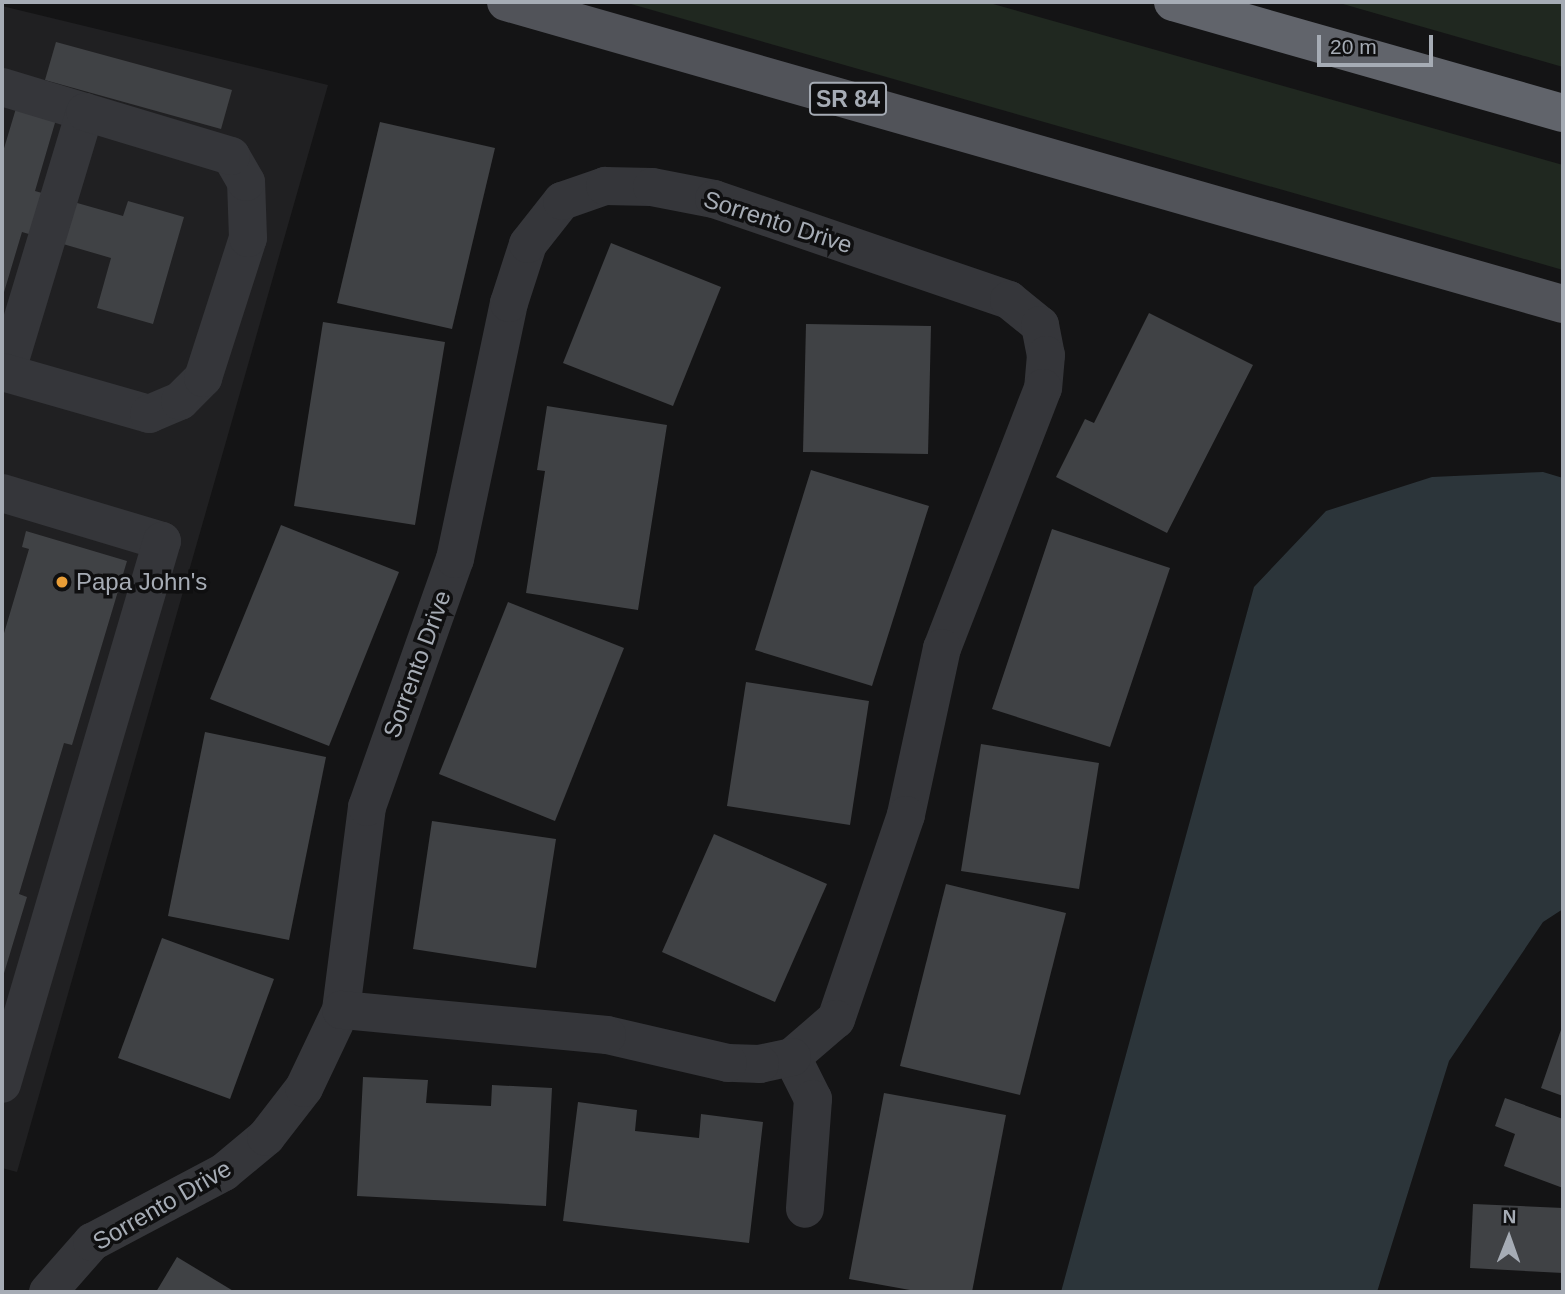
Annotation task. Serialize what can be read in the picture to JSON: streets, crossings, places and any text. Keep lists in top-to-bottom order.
{
  "streets": {
    "main road": ["SR 84"],
    "street": ["Sorrento Drive"]
  },
  "places": ["Papa John's"],
  "scale_bar": "20 m",
  "north": "top"
}
